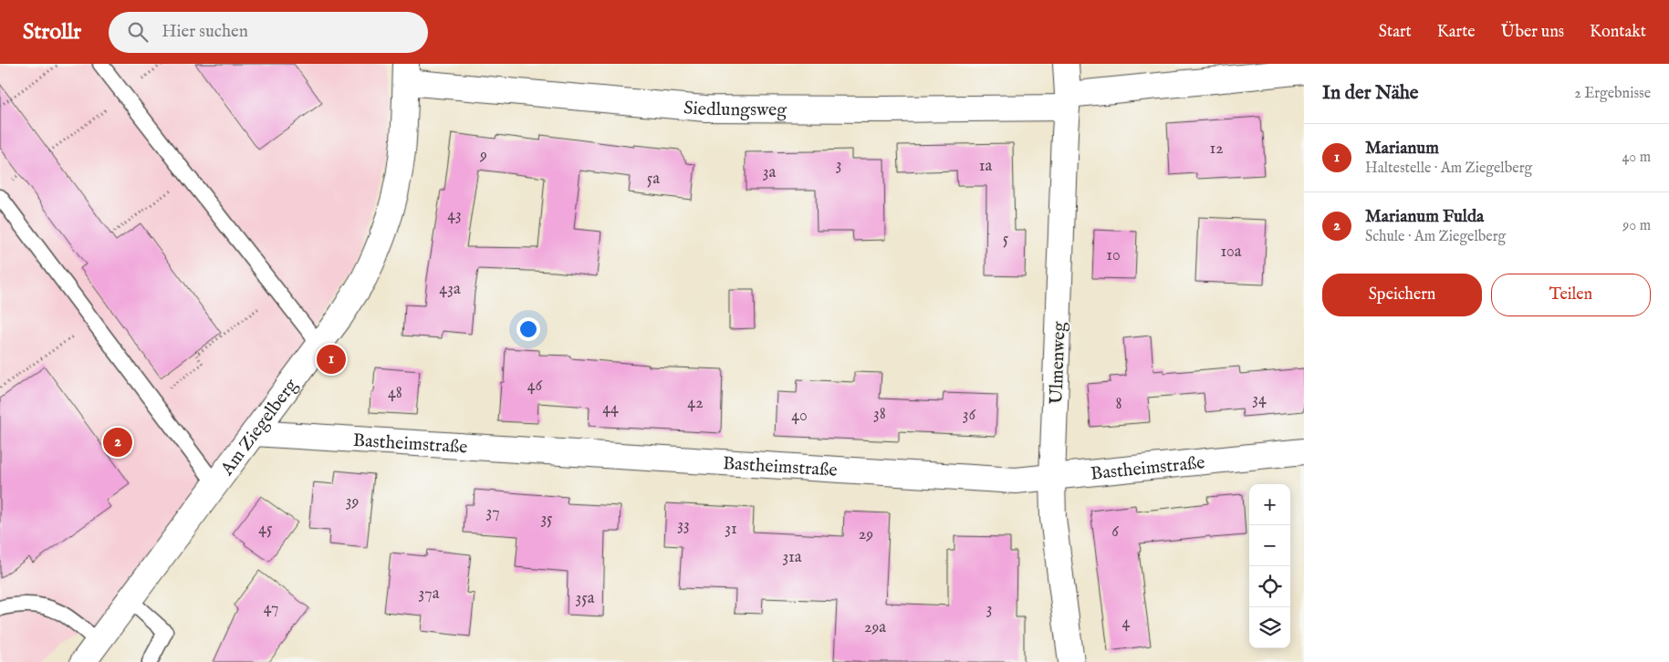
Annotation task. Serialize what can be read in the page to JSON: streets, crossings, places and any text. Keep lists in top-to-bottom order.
{
  "streets": {
    "street": [
      "Siedlungsweg",
      "Ulmenweg",
      "Am Ziegelberg",
      "Bastheimstraße"
    ]
  },
  "crossings": [
    ["Siedlungsweg", "Ulmenweg"],
    ["Siedlungsweg", "Am Ziegelberg"],
    ["Ulmenweg", "Bastheimstraße"],
    ["Am Ziegelberg", "Bastheimstraße"]
  ],
  "house_numbers": [
    "12",
    "9",
    "3",
    "1a",
    "3a",
    "5a",
    "43",
    "5",
    "10a",
    "10",
    "43a",
    "46",
    "48",
    "34",
    "42",
    "8",
    "44",
    "38",
    "36",
    "40",
    "39",
    "37",
    "35",
    "33",
    "45",
    "31",
    "6",
    "29",
    "31a",
    "37a",
    "35a",
    "47",
    "3",
    "4",
    "29a"
  ],
  "page": {
    "header": "Strollr",
    "search": "Hier suchen",
    "nav": [
      "Start",
      "Karte",
      "Über uns",
      "Kontakt"
    ],
    "heading": ["In der Nähe", "2 Ergebnisse"],
    "list": [
      {
        "mark": "1",
        "name": "Marianum",
        "note": "Haltestelle · Am Ziegelberg",
        "value": "40 m"
      },
      {
        "mark": "2",
        "name": "Marianum Fulda",
        "note": "Schule · Am Ziegelberg",
        "value": "90 m"
      }
    ],
    "buttons": ["Speichern", "Teilen"],
    "pins": ["1", "2"],
    "map_buttons": ["+", "−"]
  }
}
